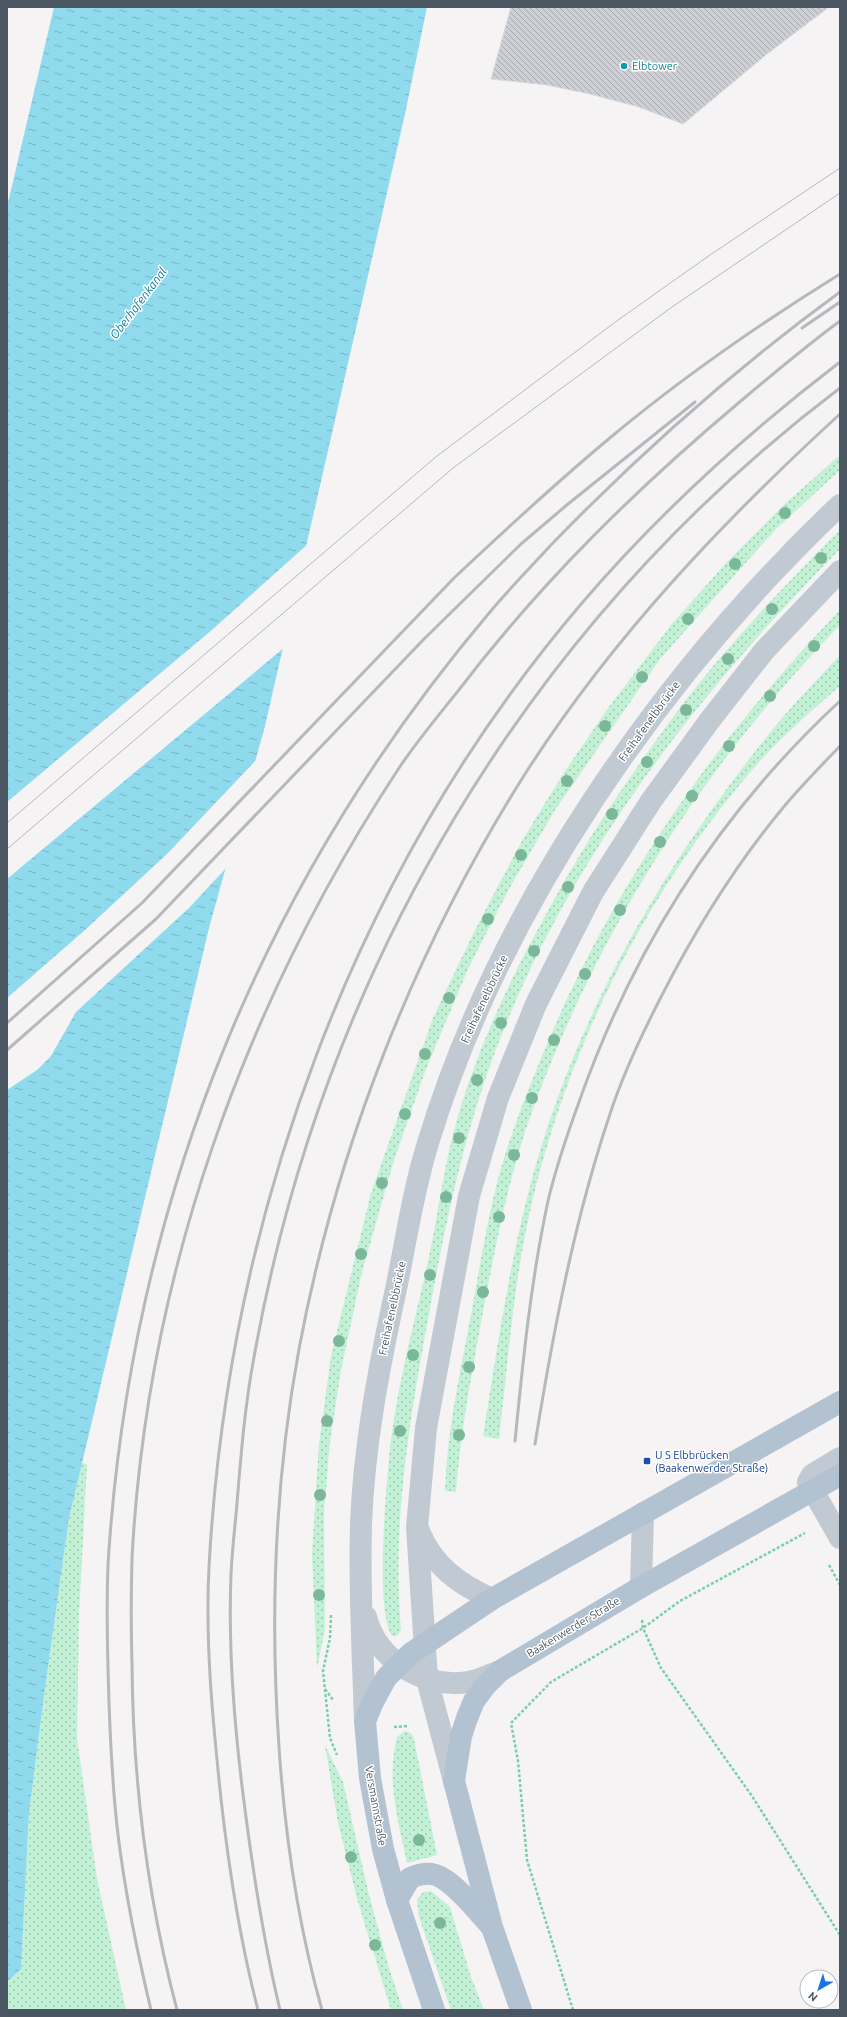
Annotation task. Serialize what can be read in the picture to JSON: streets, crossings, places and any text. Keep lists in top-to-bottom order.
{
  "streets": {
    "main road": ["Baakenwerder Straße", "Versmannstraße"],
    "street": ["Freihafenelbbrücke"]
  },
  "crossings": [
    ["Freihafenelbbrücke", "Baakenwerder Straße"],
    ["Freihafenelbbrücke", "Versmannstraße"],
    ["Baakenwerder Straße", "Versmannstraße"]
  ],
  "water": ["Oberhafenkanal"],
  "places": {
    "other": ["Elbtower"],
    "transit": ["U S Elbbrücken (Baakenwerder Straße)"]
  },
  "north": "bottom left"
}
